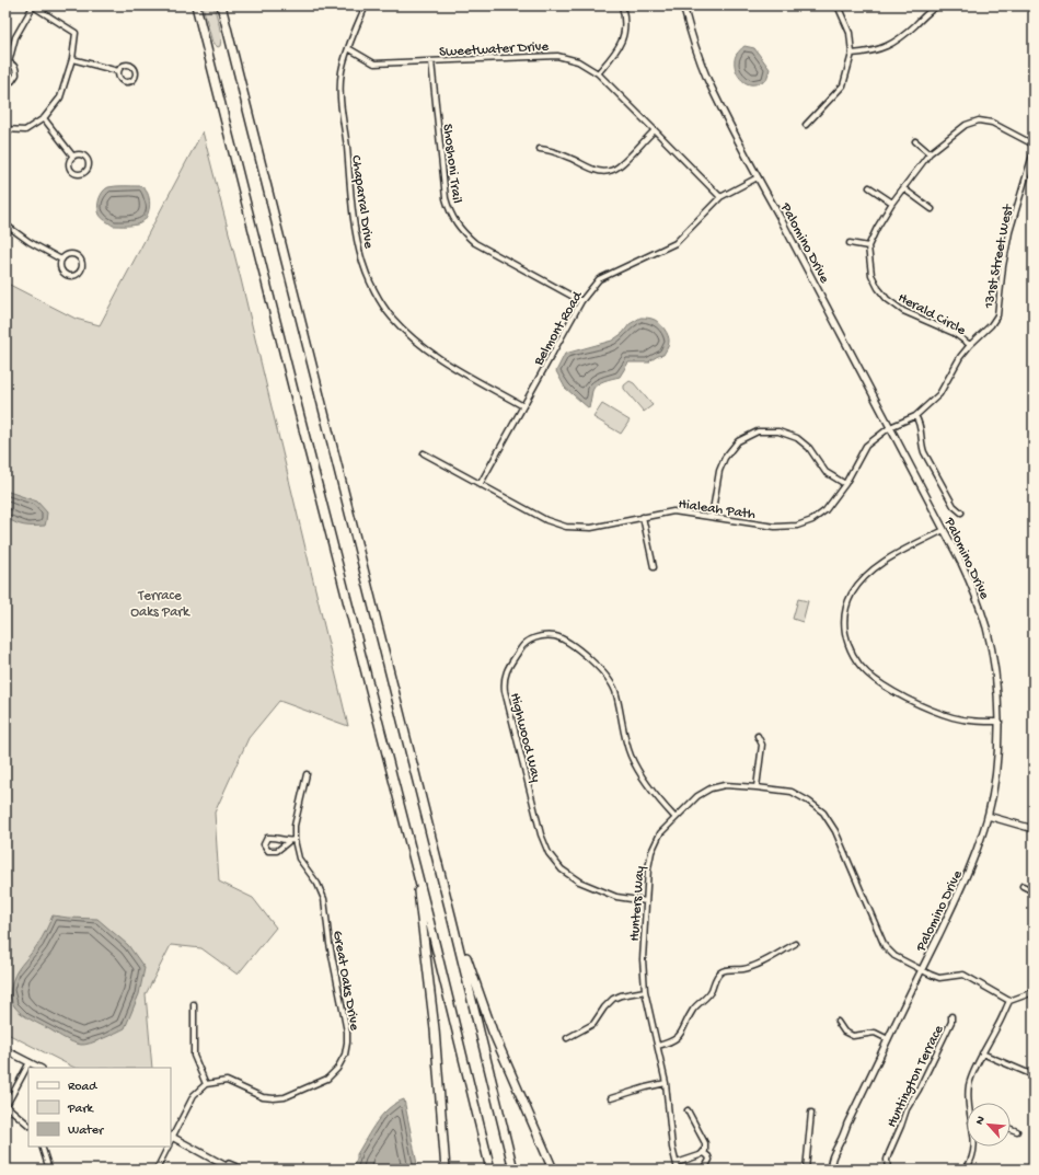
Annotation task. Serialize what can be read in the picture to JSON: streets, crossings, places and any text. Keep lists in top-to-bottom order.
{
  "streets": {
    "street": [
      "Sweetwater Drive",
      "Shoshoni Trail",
      "Chaparral Drive",
      "Palomino Drive",
      "131st Street West",
      "Herald Circle",
      "Belmont Road",
      "Hialeah Path",
      "Highwood Way",
      "Hunters Way",
      "Great Oaks Drive",
      "Huntington Terrace"
    ]
  },
  "crossings": [
    ["Sweetwater Drive", "Shoshoni Trail"],
    ["Sweetwater Drive", "Chaparral Drive"],
    ["Sweetwater Drive", "Belmont Road"],
    ["Shoshoni Trail", "Belmont Road"],
    ["Chaparral Drive", "Belmont Road"],
    ["Palomino Drive", "131st Street West"],
    ["Palomino Drive", "Belmont Road"],
    ["Palomino Drive", "Hialeah Path"],
    ["Palomino Drive", "Hunters Way"],
    ["131st Street West", "Herald Circle"],
    ["131st Street West", "Hialeah Path"],
    ["Belmont Road", "Hialeah Path"],
    ["Highwood Way", "Hunters Way"]
  ],
  "parks": ["Terrace Oaks Park"],
  "legend": ["Road", "Park", "Water"],
  "north": "top left"
}
